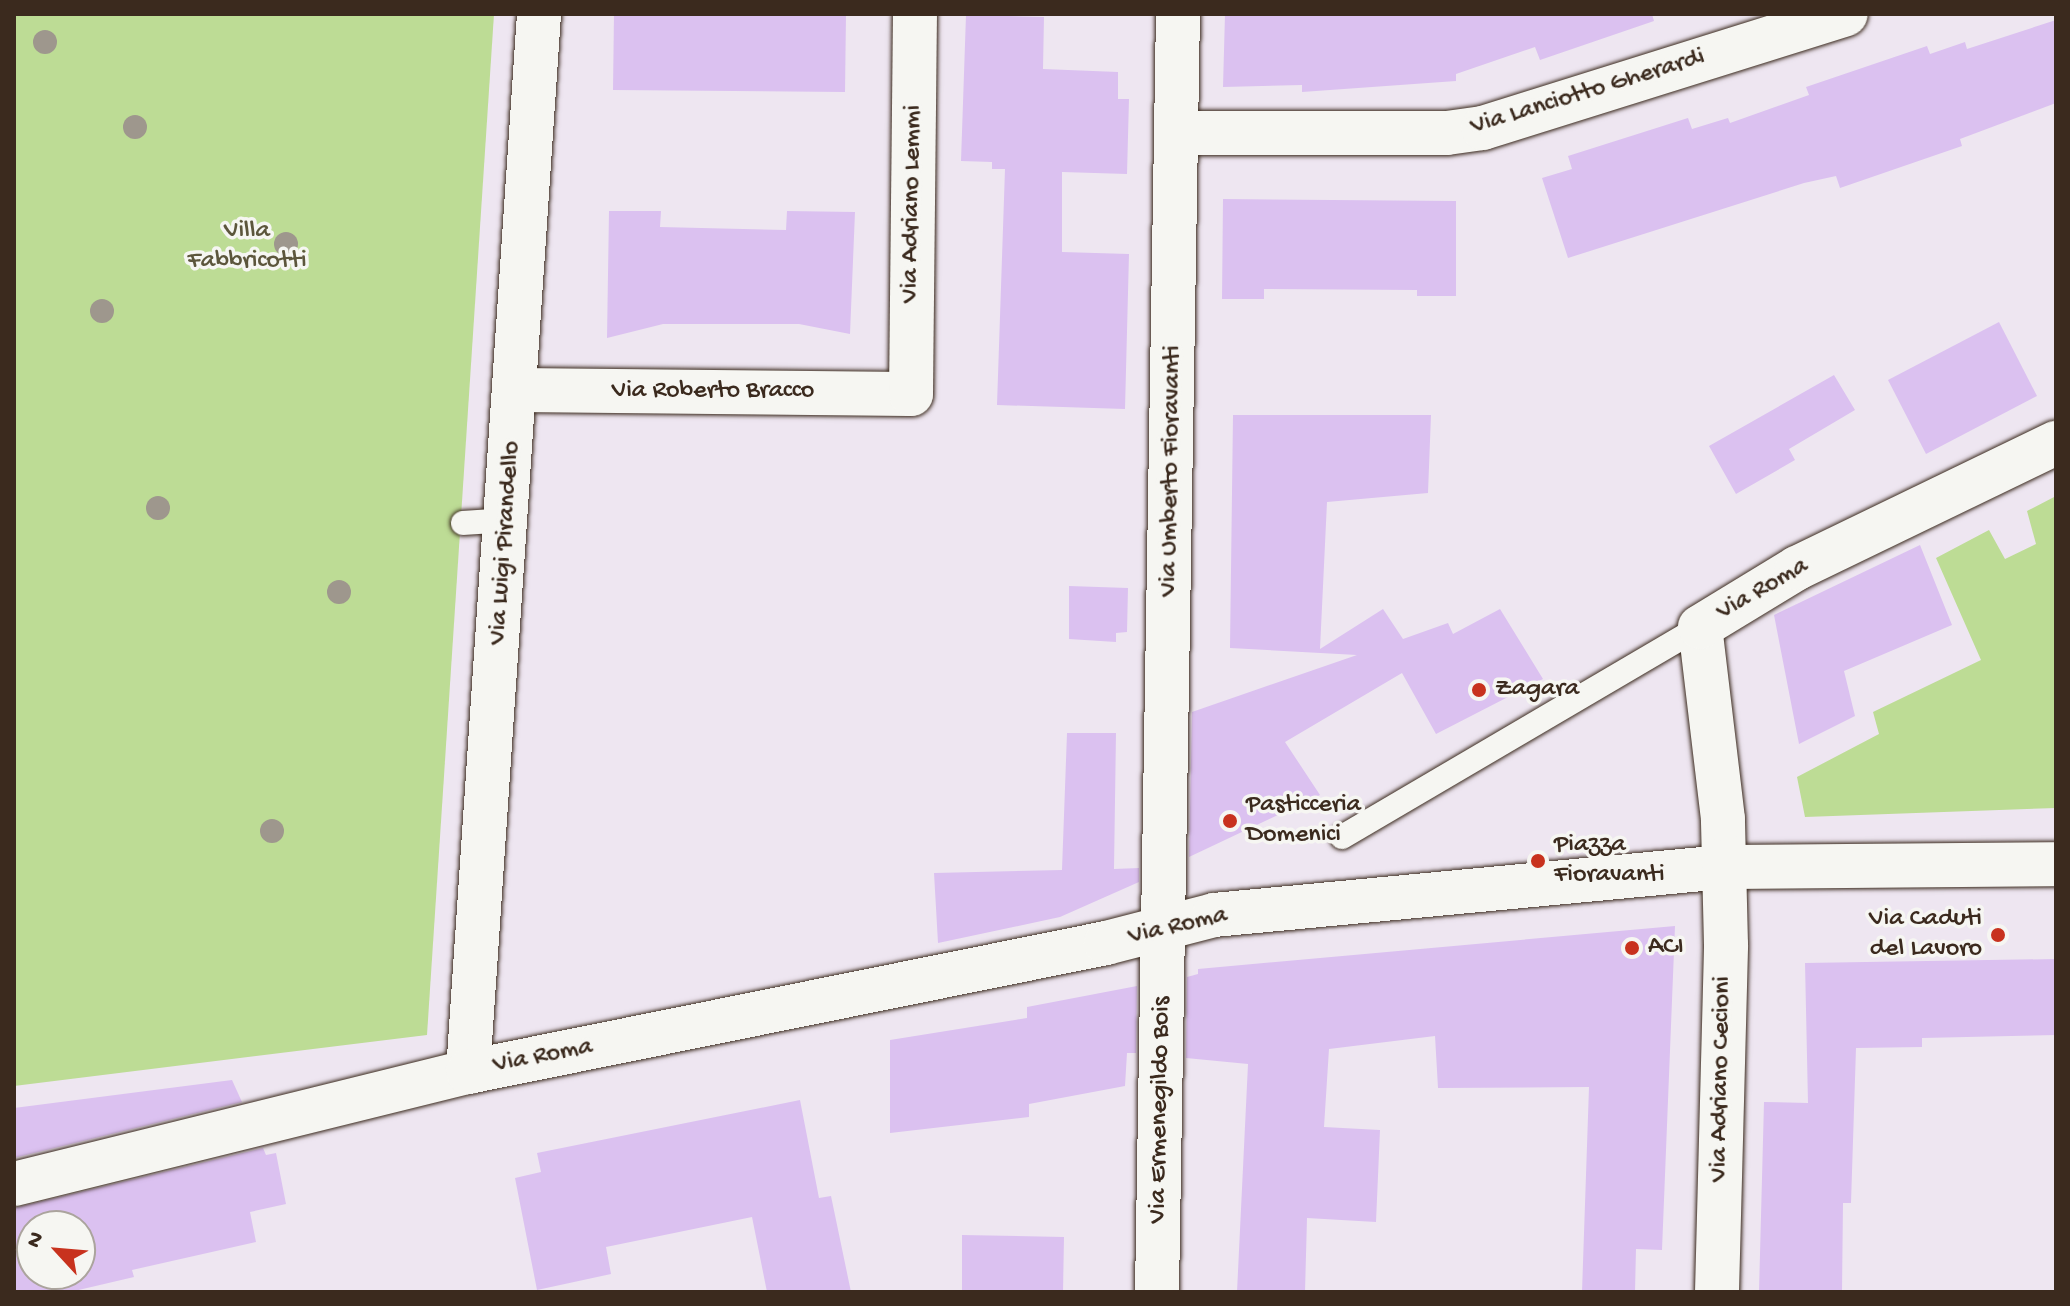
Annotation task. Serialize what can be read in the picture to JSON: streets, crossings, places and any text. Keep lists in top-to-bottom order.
{
  "streets": {
    "street": [
      "Via Lanciotto Gherardi",
      "Via Adriano Lemmi",
      "Via Roberto Bracco",
      "Via Umberto Fioravanti",
      "Via Luigi Pirandello",
      "Via Roma",
      "Via Adriano Cecioni",
      "Via Ermenegildo Bois"
    ]
  },
  "crossings": [
    ["Via Lanciotto Gherardi", "Via Umberto Fioravanti"],
    ["Via Adriano Lemmi", "Via Roberto Bracco"],
    ["Via Roberto Bracco", "Via Luigi Pirandello"],
    ["Via Umberto Fioravanti", "Via Roma"],
    ["Via Umberto Fioravanti", "Via Ermenegildo Bois"],
    ["Via Luigi Pirandello", "Via Roma"],
    ["Via Roma", "Via Adriano Cecioni"],
    ["Via Roma", "Via Ermenegildo Bois"]
  ],
  "parks": ["Villa Fabbricotti"],
  "places": [
    "Zagara",
    "Pasticceria Domenici",
    "Piazza Fioravanti",
    "Via Caduti del Lavoro",
    "ACI"
  ],
  "north": "top left"
}
